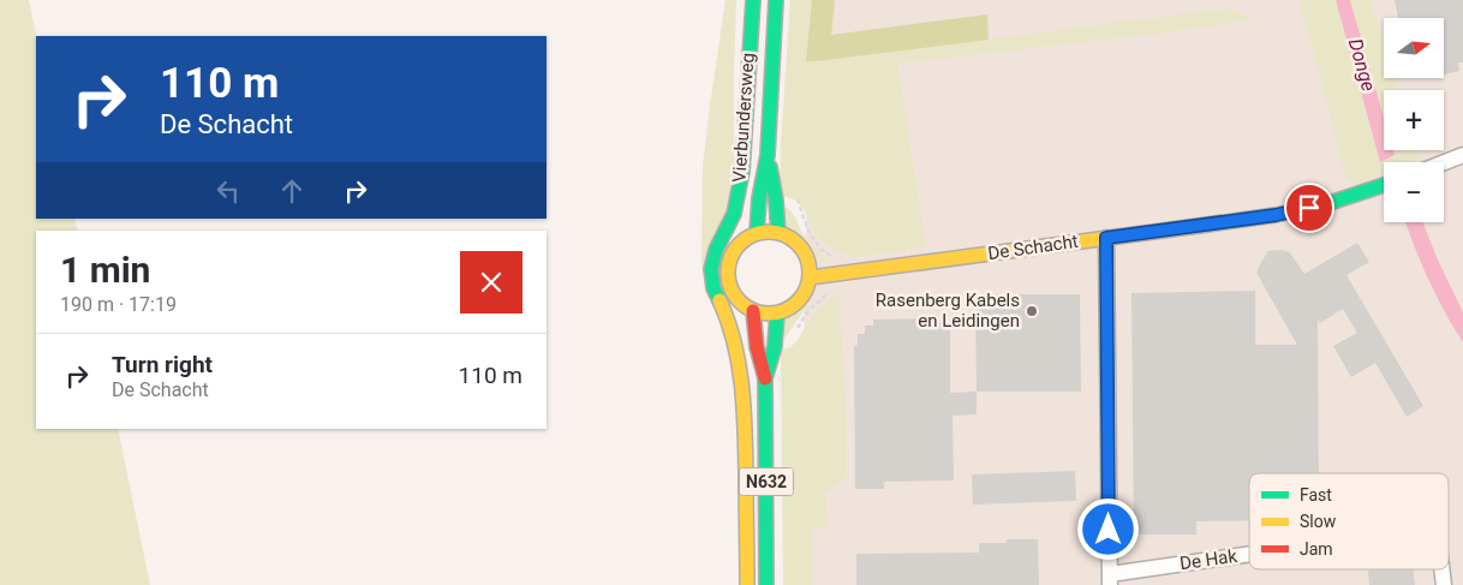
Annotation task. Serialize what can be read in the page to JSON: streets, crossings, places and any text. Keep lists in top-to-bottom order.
{
  "streets": {
    "street": [
      "Vierbundersweg",
      "De Schacht",
      "N632",
      "De Hak"
    ]
  },
  "crossings": [
    ["Vierbundersweg", "De Schacht"],
    ["Vierbundersweg", "N632"],
    ["De Schacht", "N632"],
    ["De Schacht", "De Hak"]
  ],
  "water": ["Donge"],
  "places": ["Rasenberg Kabels en Leidingen"],
  "legend": ["Fast", "Slow", "Jam"],
  "north": "right",
  "page": {
    "map_buttons": ["+", "−"],
    "turn": ["110 m", "De Schacht"],
    "heading": ["1 min", "190 m · 17:19"],
    "list": [
      {
        "name": "Turn right",
        "note": "De Schacht",
        "value": "110 m"
      }
    ]
  }
}
